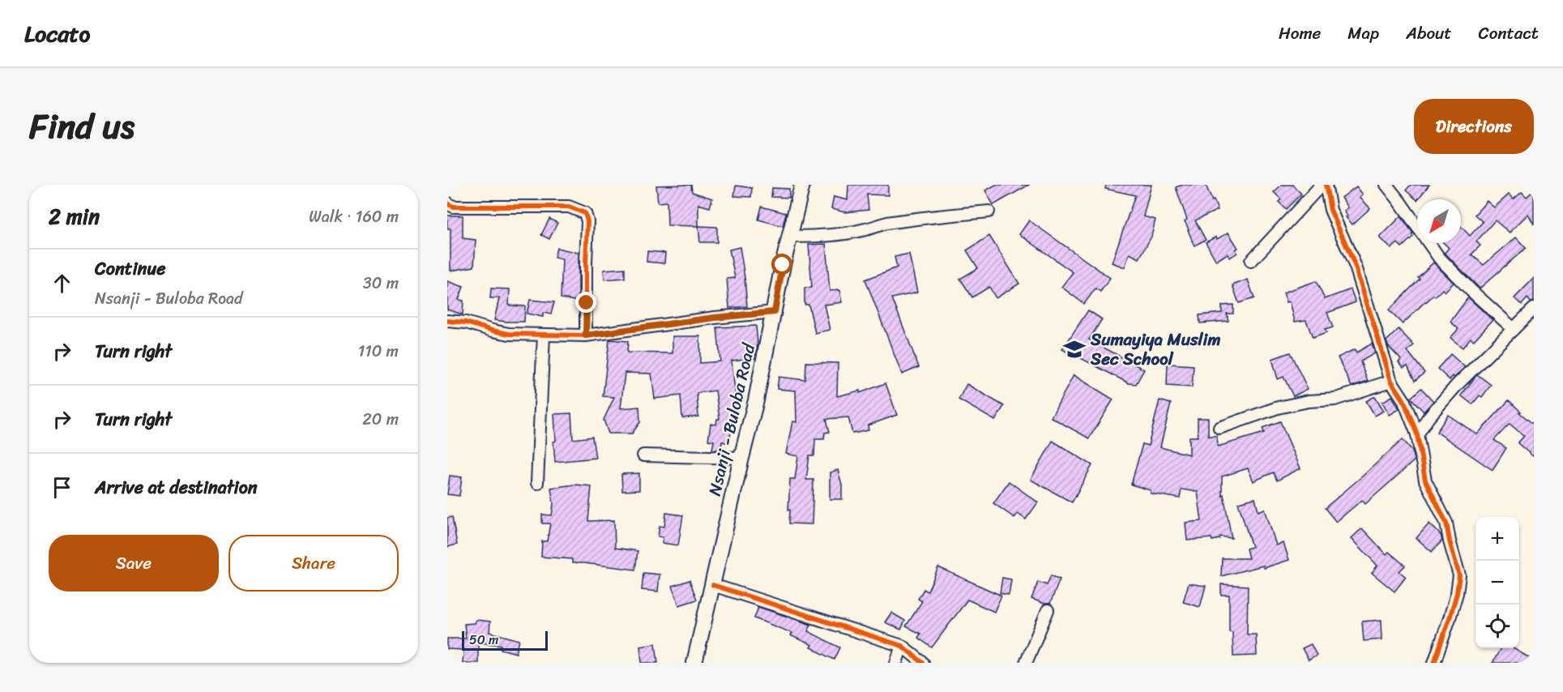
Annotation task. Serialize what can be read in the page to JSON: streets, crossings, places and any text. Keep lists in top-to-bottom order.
{
  "streets": {
    "main road": ["Nsanji - Buloba Road"]
  },
  "places": {
    "school or university": ["Sumayiya Muslim Sec School"]
  },
  "scale_bar": "50 m",
  "north": "bottom left",
  "page": {
    "header": "Locato",
    "nav": [
      "Home",
      "Map",
      "About",
      "Contact"
    ],
    "title": "Find us",
    "buttons": [
      "Directions",
      ["Save", "Share"]
    ],
    "heading": ["2 min", "Walk · 160 m"],
    "list": [
      ["Continue", "Nsanji - Buloba Road", "30 m"],
      ["Turn right", "110 m"],
      ["Turn right", "20 m"],
      "Arrive at destination"
    ],
    "map_buttons": ["+", "−"],
    "scale": "50 m"
  }
}
